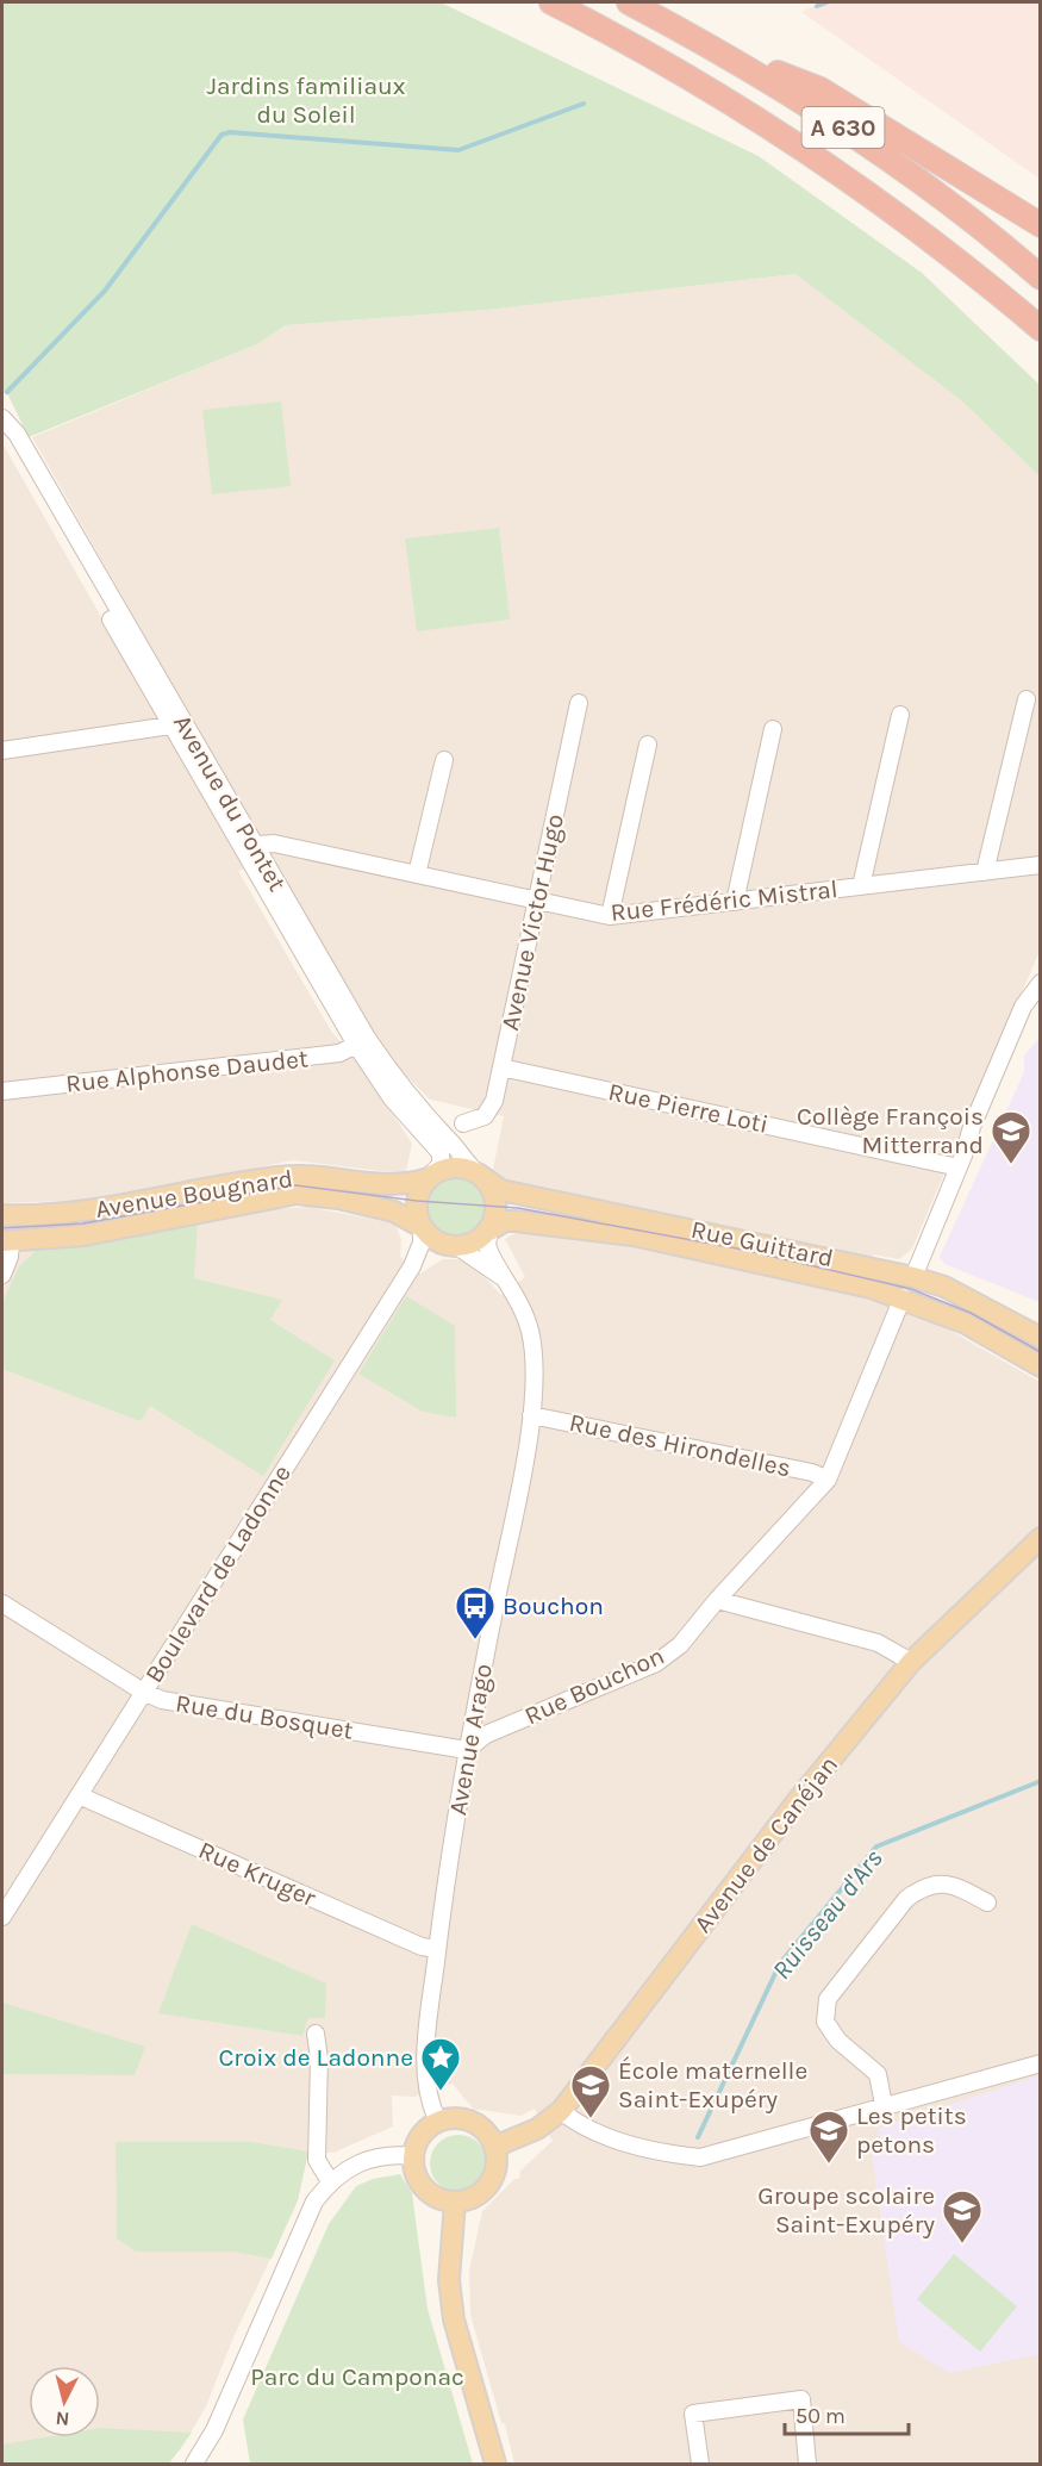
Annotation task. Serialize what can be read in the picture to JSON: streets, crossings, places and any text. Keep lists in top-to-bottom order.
{
  "streets": {
    "highway": ["A 630"],
    "main road": ["Avenue Bougnard", "Rue Guittard", "Avenue de Canéjan"],
    "street": [
      "Avenue du Pontet",
      "Rue Frédéric Mistral",
      "Avenue Victor Hugo",
      "Rue Alphonse Daudet",
      "Rue Pierre Loti",
      "Rue des Hirondelles",
      "Boulevard de Ladonne",
      "Rue Bouchon",
      "Rue du Bosquet",
      "Avenue Arago",
      "Rue Kruger"
    ]
  },
  "crossings": [
    ["Avenue du Pontet", "Rue Frédéric Mistral"],
    ["Avenue du Pontet", "Rue Alphonse Daudet"],
    ["Avenue du Pontet", "Avenue Bougnard"],
    ["Avenue du Pontet", "Rue Guittard"],
    ["Avenue du Pontet", "Boulevard de Ladonne"],
    ["Avenue du Pontet", "Avenue Arago"],
    ["Rue Frédéric Mistral", "Avenue Victor Hugo"],
    ["Avenue Victor Hugo", "Rue Pierre Loti"],
    ["Avenue Bougnard", "Rue Guittard"],
    ["Avenue Bougnard", "Boulevard de Ladonne"],
    ["Avenue Bougnard", "Avenue Arago"],
    ["Rue Guittard", "Boulevard de Ladonne"],
    ["Rue Guittard", "Avenue Arago"],
    ["Rue des Hirondelles", "Rue Bouchon"],
    ["Rue des Hirondelles", "Avenue Arago"],
    ["Boulevard de Ladonne", "Rue du Bosquet"],
    ["Boulevard de Ladonne", "Avenue Arago"],
    ["Boulevard de Ladonne", "Rue Kruger"],
    ["Rue Bouchon", "Rue du Bosquet"],
    ["Rue Bouchon", "Avenue Arago"],
    ["Rue du Bosquet", "Avenue Arago"],
    ["Avenue Arago", "Avenue de Canéjan"],
    ["Avenue Arago", "Rue Kruger"]
  ],
  "water": ["Ruisseau d'Ars"],
  "parks": ["Jardins familiaux du Soleil", "Parc du Camponac"],
  "places": {
    "school or university": [
      "Collège François Mitterrand",
      "École maternelle Saint-Exupéry",
      "Les petits petons",
      "Groupe scolaire Saint-Exupéry"
    ],
    "bus stop": ["Bouchon"],
    "place": ["Croix de Ladonne"]
  },
  "scale_bar": "50 m",
  "north": "bottom"
}
